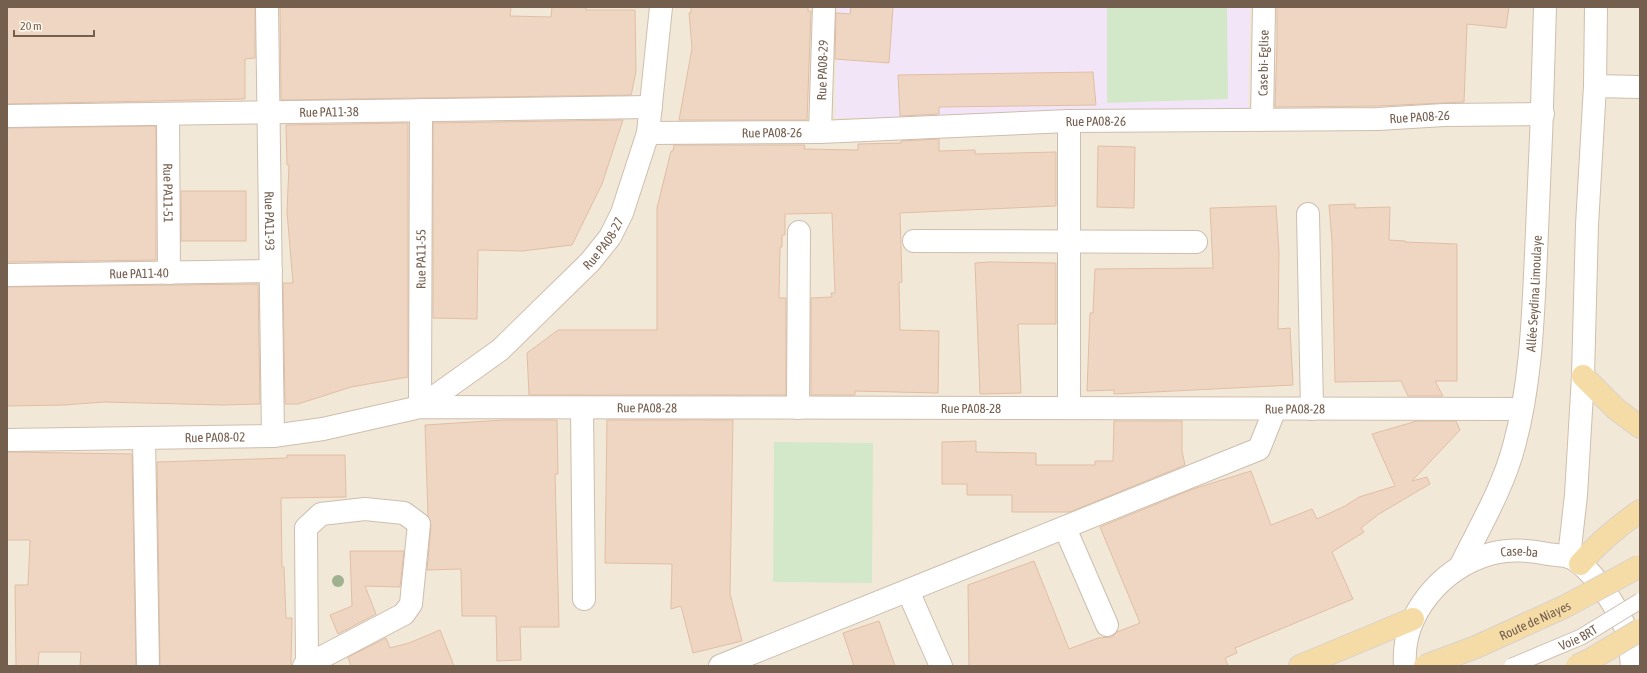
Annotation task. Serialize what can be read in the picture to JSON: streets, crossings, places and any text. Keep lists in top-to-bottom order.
{
  "streets": {
    "main road": ["Route de Niayes"],
    "street": [
      "Case bi- Eglise",
      "Rue PA08-29",
      "Rue PA11-38",
      "Rue PA08-26",
      "Rue PA11-51",
      "Rue PA11-93",
      "Rue PA08-27",
      "Rue PA11-55",
      "Rue PA11-40",
      "Allée Seydina Limoulaye",
      "Rue PA08-28",
      "Rue PA08-02",
      "Case-ba"
    ],
    "lane": ["Voie BRT"]
  },
  "crossings": [
    ["Case bi- Eglise", "Rue PA08-26"],
    ["Rue PA08-29", "Rue PA08-26"],
    ["Rue PA11-38", "Rue PA11-51"],
    ["Rue PA11-38", "Rue PA11-93"],
    ["Rue PA11-38", "Rue PA08-27"],
    ["Rue PA11-38", "Rue PA11-55"],
    ["Rue PA08-26", "Rue PA08-27"],
    ["Rue PA08-26", "Allée Seydina Limoulaye"],
    ["Rue PA11-51", "Rue PA11-40"],
    ["Rue PA11-93", "Rue PA11-40"],
    ["Rue PA11-93", "Rue PA08-02"],
    ["Rue PA08-27", "Rue PA11-55"],
    ["Rue PA08-27", "Rue PA08-28"],
    ["Rue PA08-27", "Rue PA08-02"],
    ["Rue PA11-55", "Rue PA08-28"],
    ["Rue PA11-55", "Rue PA08-02"],
    ["Allée Seydina Limoulaye", "Rue PA08-28"],
    ["Allée Seydina Limoulaye", "Case-ba"],
    ["Rue PA08-28", "Rue PA08-02"]
  ],
  "scale_bar": "20 m"
}
